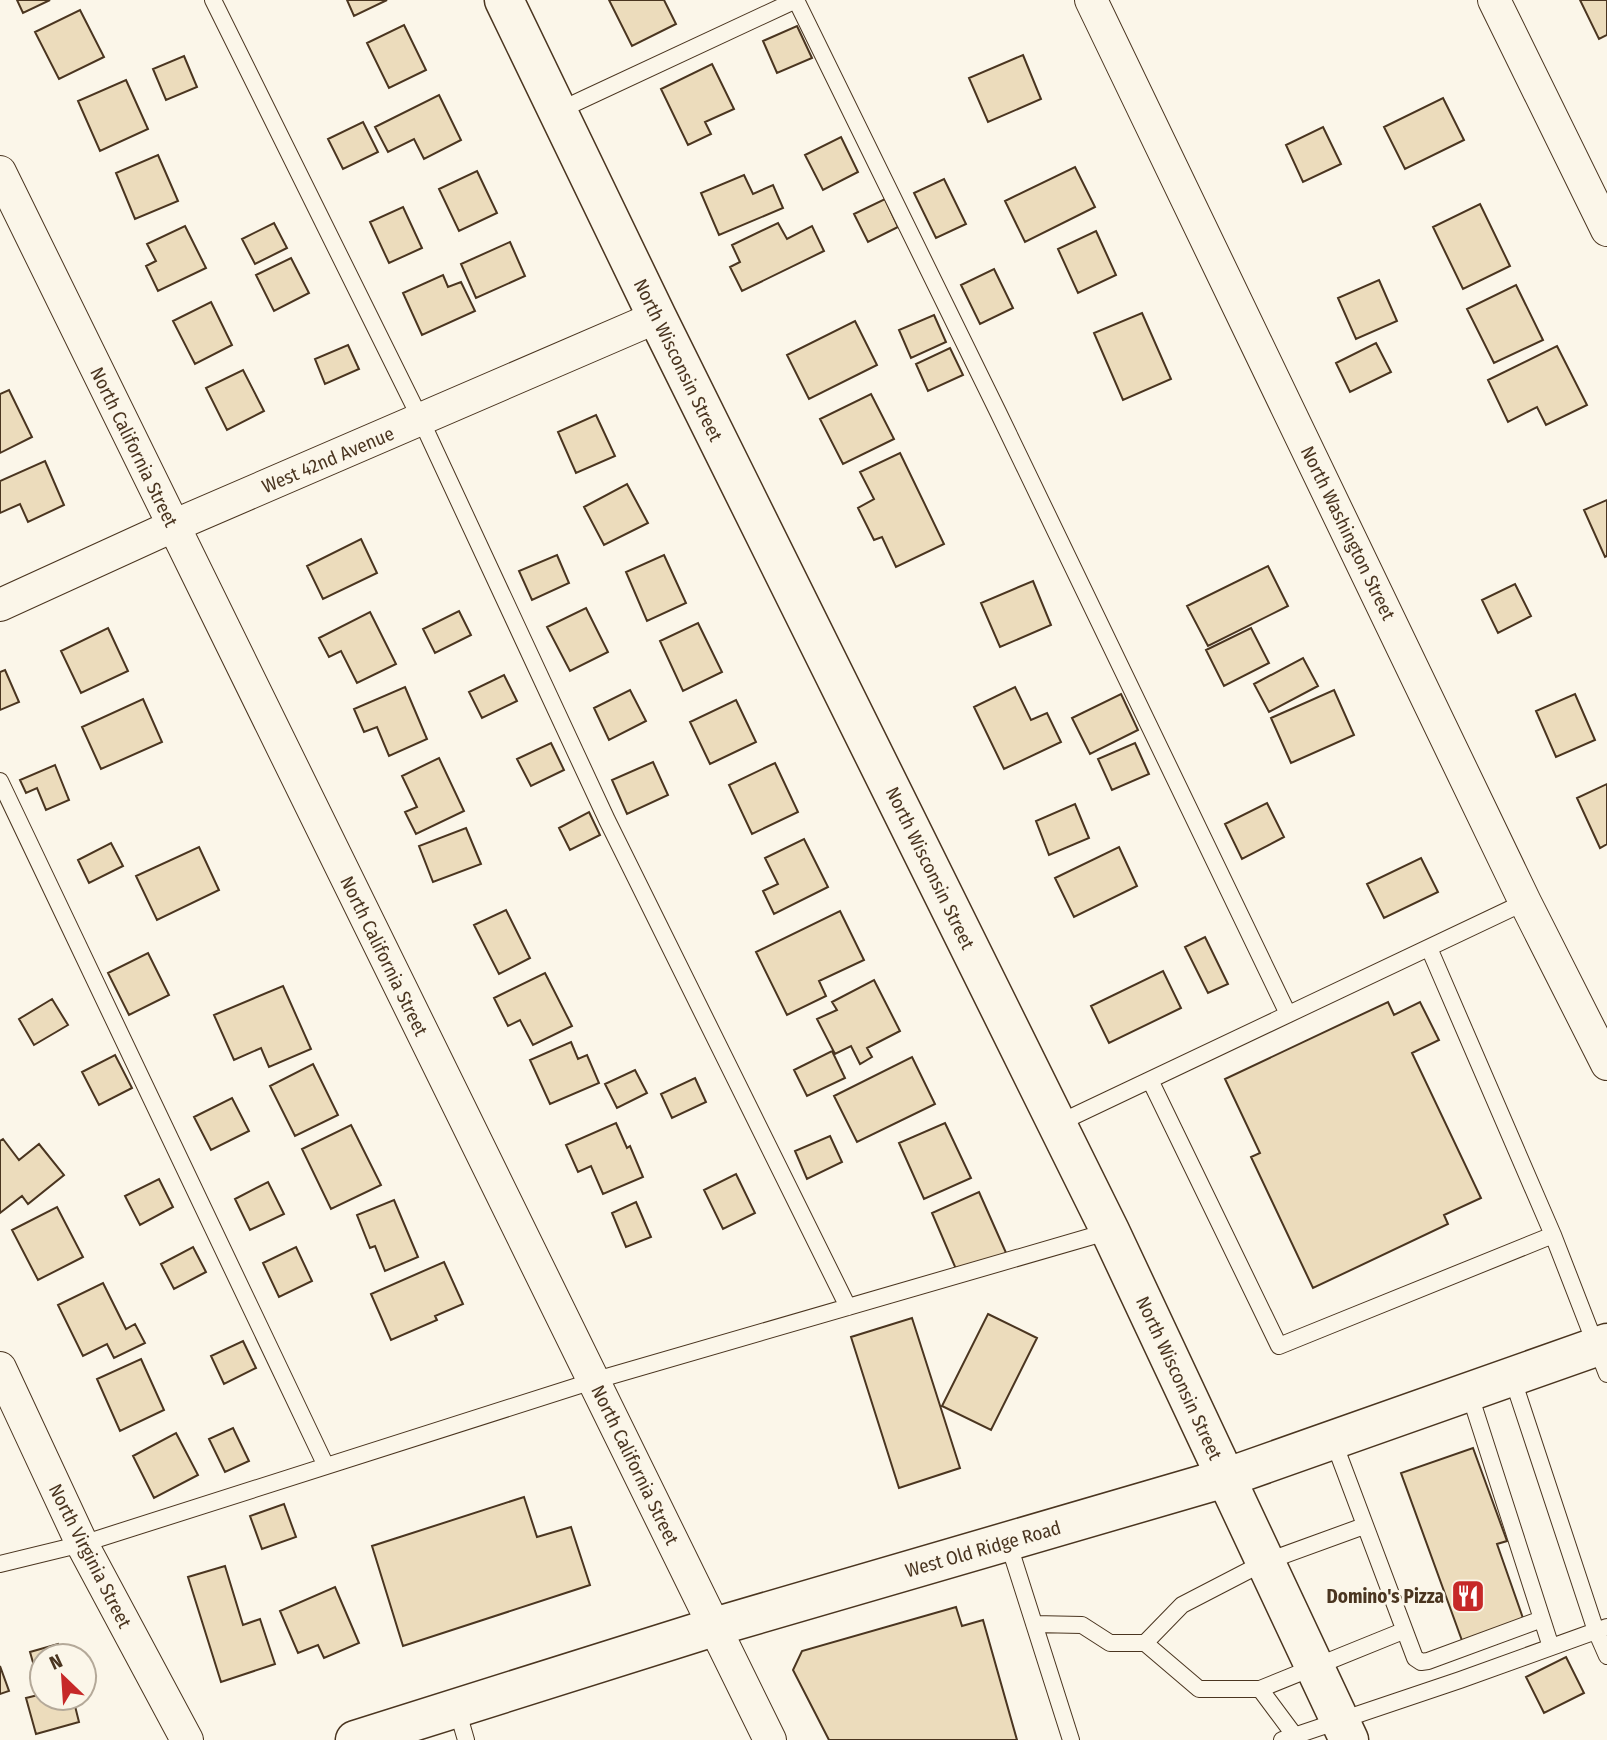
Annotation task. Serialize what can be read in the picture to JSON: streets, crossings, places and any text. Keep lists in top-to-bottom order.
{
  "streets": {
    "street": [
      "North Wisconsin Street",
      "North California Street",
      "West 42nd Avenue",
      "North Washington Street",
      "West Old Ridge Road",
      "North Virginia Street"
    ]
  },
  "crossings": [
    ["North Wisconsin Street", "West 42nd Avenue"],
    ["North Wisconsin Street", "West Old Ridge Road"],
    ["North California Street", "West 42nd Avenue"],
    ["North California Street", "West Old Ridge Road"]
  ],
  "places": {
    "restaurant": ["Domino's Pizza"]
  },
  "north": "top left"
}
